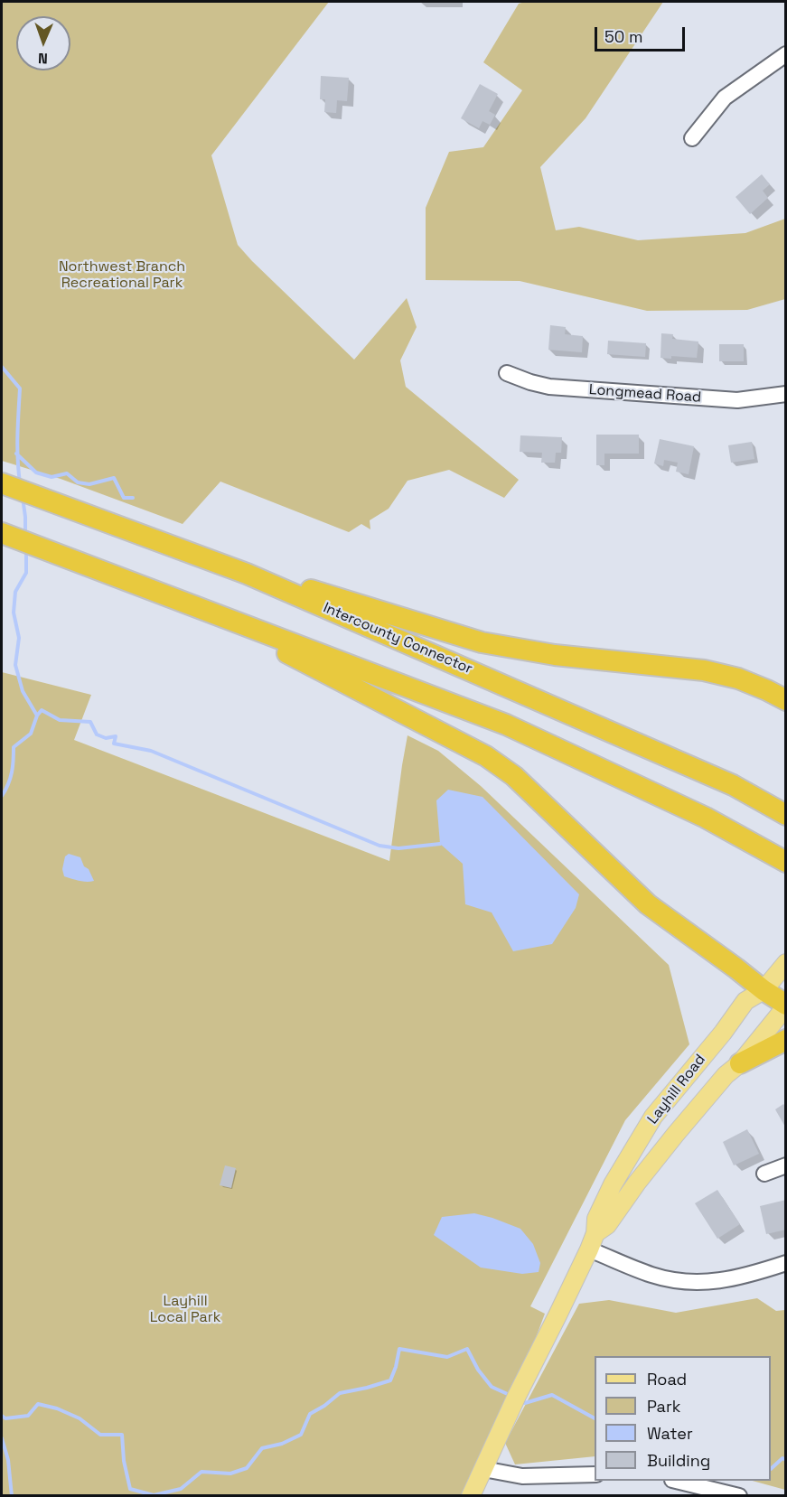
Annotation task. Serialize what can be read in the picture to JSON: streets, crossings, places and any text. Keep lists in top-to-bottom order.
{
  "streets": {
    "highway": ["Intercounty Connector"],
    "main road": ["Layhill Road"],
    "street": ["Longmead Road"]
  },
  "parks": ["Northwest Branch Recreational Park", "Layhill Local Park"],
  "legend": [
    "Road",
    "Park",
    "Water",
    "Building"
  ],
  "scale_bar": "50 m",
  "north": "bottom"
}
